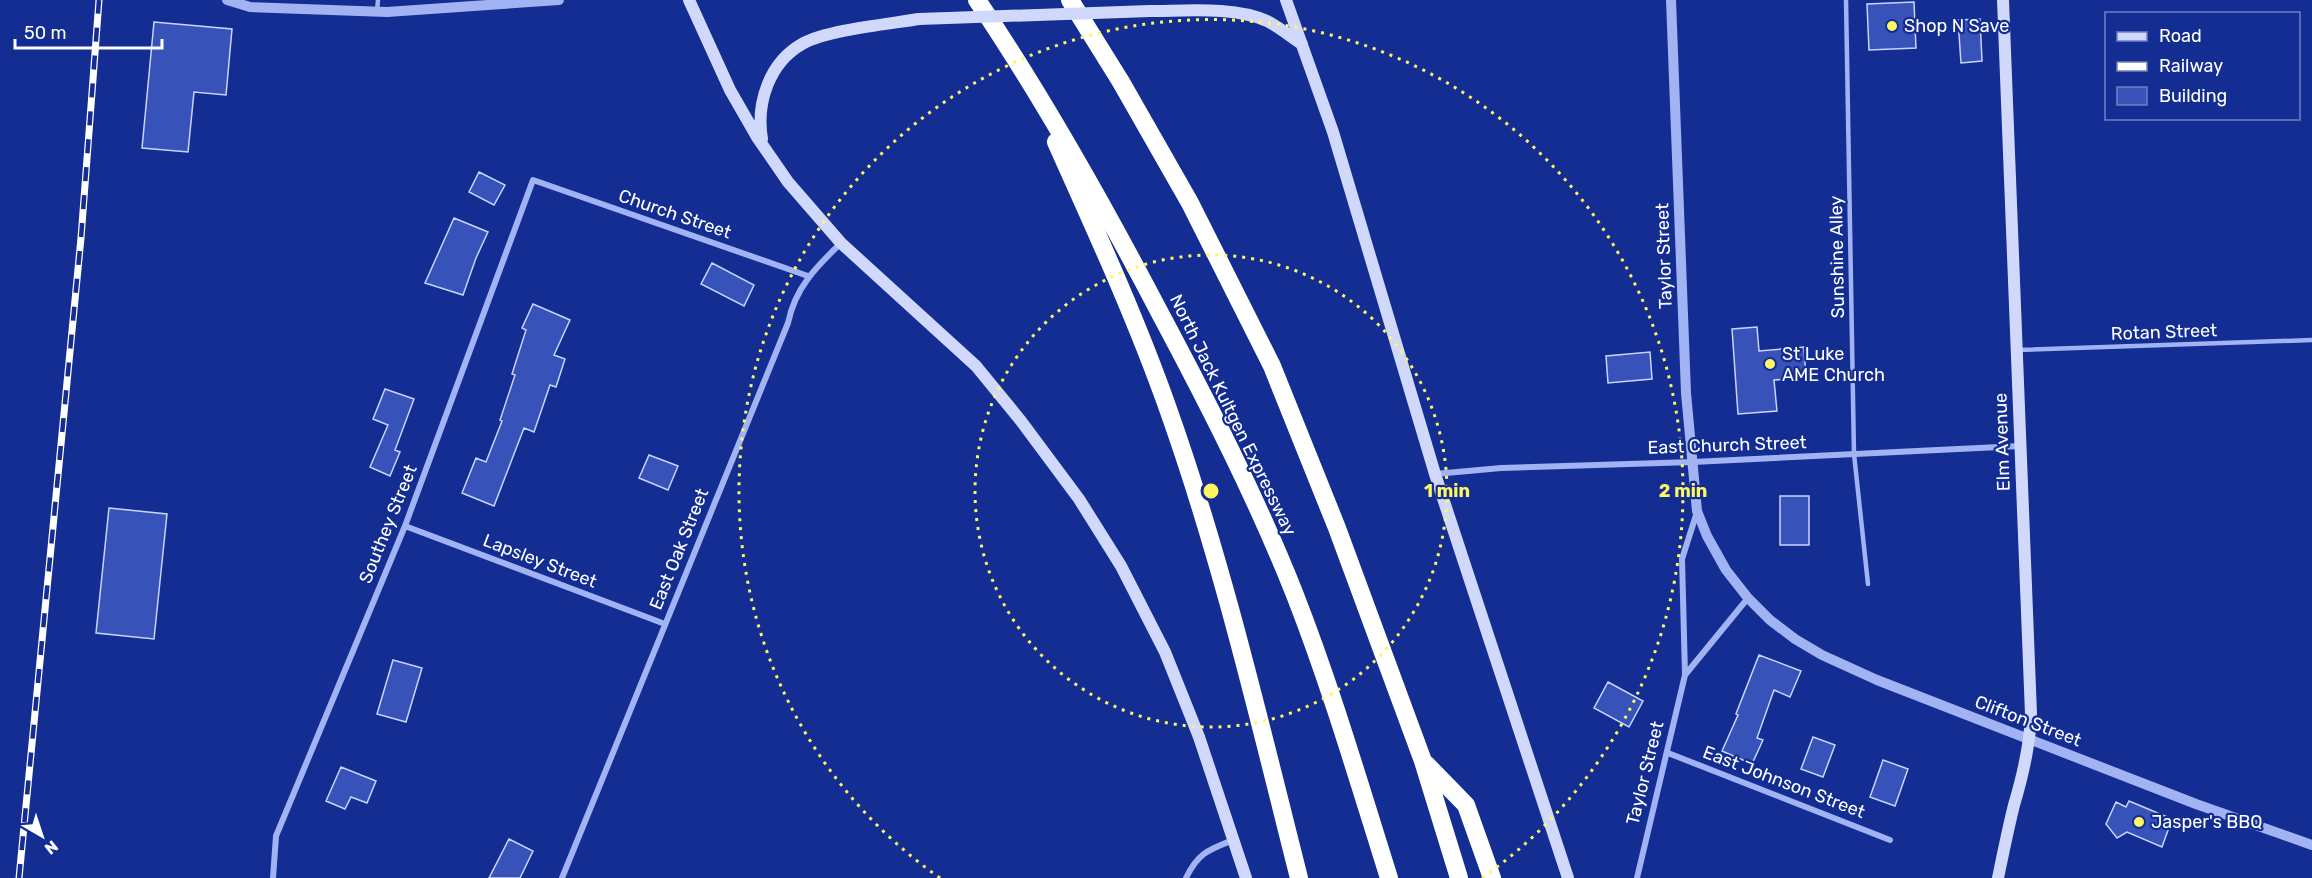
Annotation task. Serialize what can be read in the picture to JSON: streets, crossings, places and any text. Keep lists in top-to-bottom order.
{
  "streets": {
    "highway": ["North Jack Kultgen Expressway"],
    "main road": ["Elm Avenue"],
    "street": [
      "Church Street",
      "Taylor Street",
      "East Church Street",
      "Southey Street",
      "East Oak Street",
      "Lapsley Street",
      "Clifton Street",
      "East Johnson Street"
    ],
    "lane": ["Sunshine Alley", "Rotan Street"]
  },
  "crossings": [
    ["Church Street", "Southey Street"],
    ["Church Street", "East Oak Street"],
    ["Taylor Street", "East Church Street"],
    ["Taylor Street", "Clifton Street"],
    ["Taylor Street", "East Johnson Street"],
    ["Sunshine Alley", "East Church Street"],
    ["Rotan Street", "Elm Avenue"],
    ["Elm Avenue", "East Church Street"],
    ["Elm Avenue", "Clifton Street"],
    ["Southey Street", "Lapsley Street"],
    ["East Oak Street", "Lapsley Street"]
  ],
  "places": ["Shop N Save", "St Luke AME Church", "Jasper's BBQ"],
  "legend": ["Road", "Railway", "Building"],
  "scale_bar": "50 m",
  "north": "bottom right",
  "rings": ["1 min", "2 min"]
}
